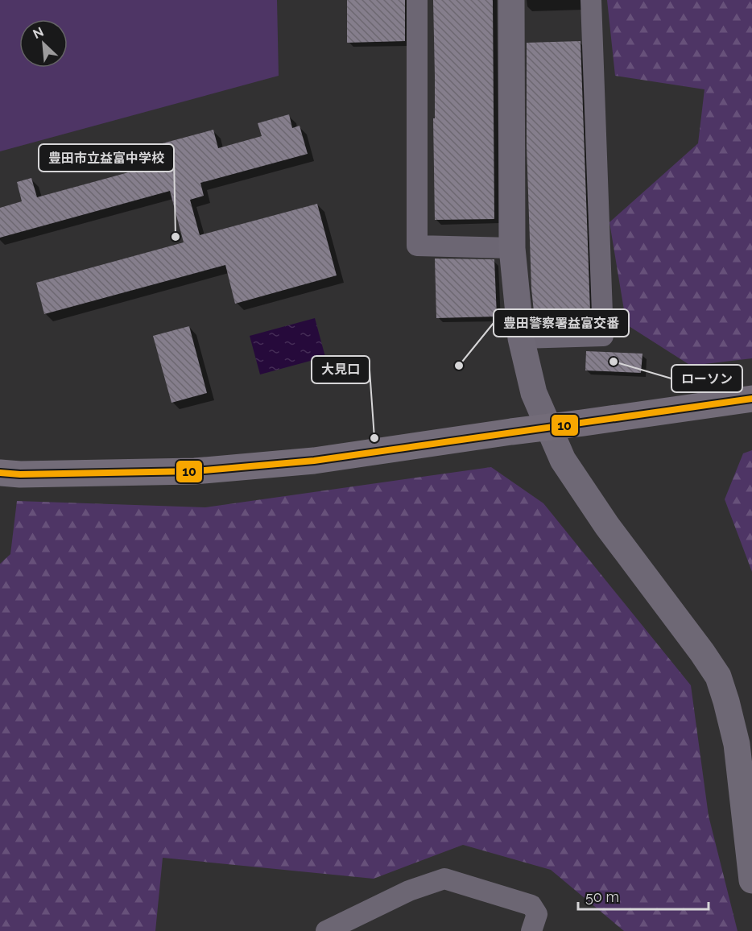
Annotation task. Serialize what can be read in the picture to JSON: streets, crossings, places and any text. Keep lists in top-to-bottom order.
{
  "places": [
    "豊田市立益富中学校",
    "ローソン",
    "豊田警察署益富交番",
    "大見口"
  ],
  "lines": ["transit line 10"],
  "scale_bar": "50 m",
  "north": "top left"
}
